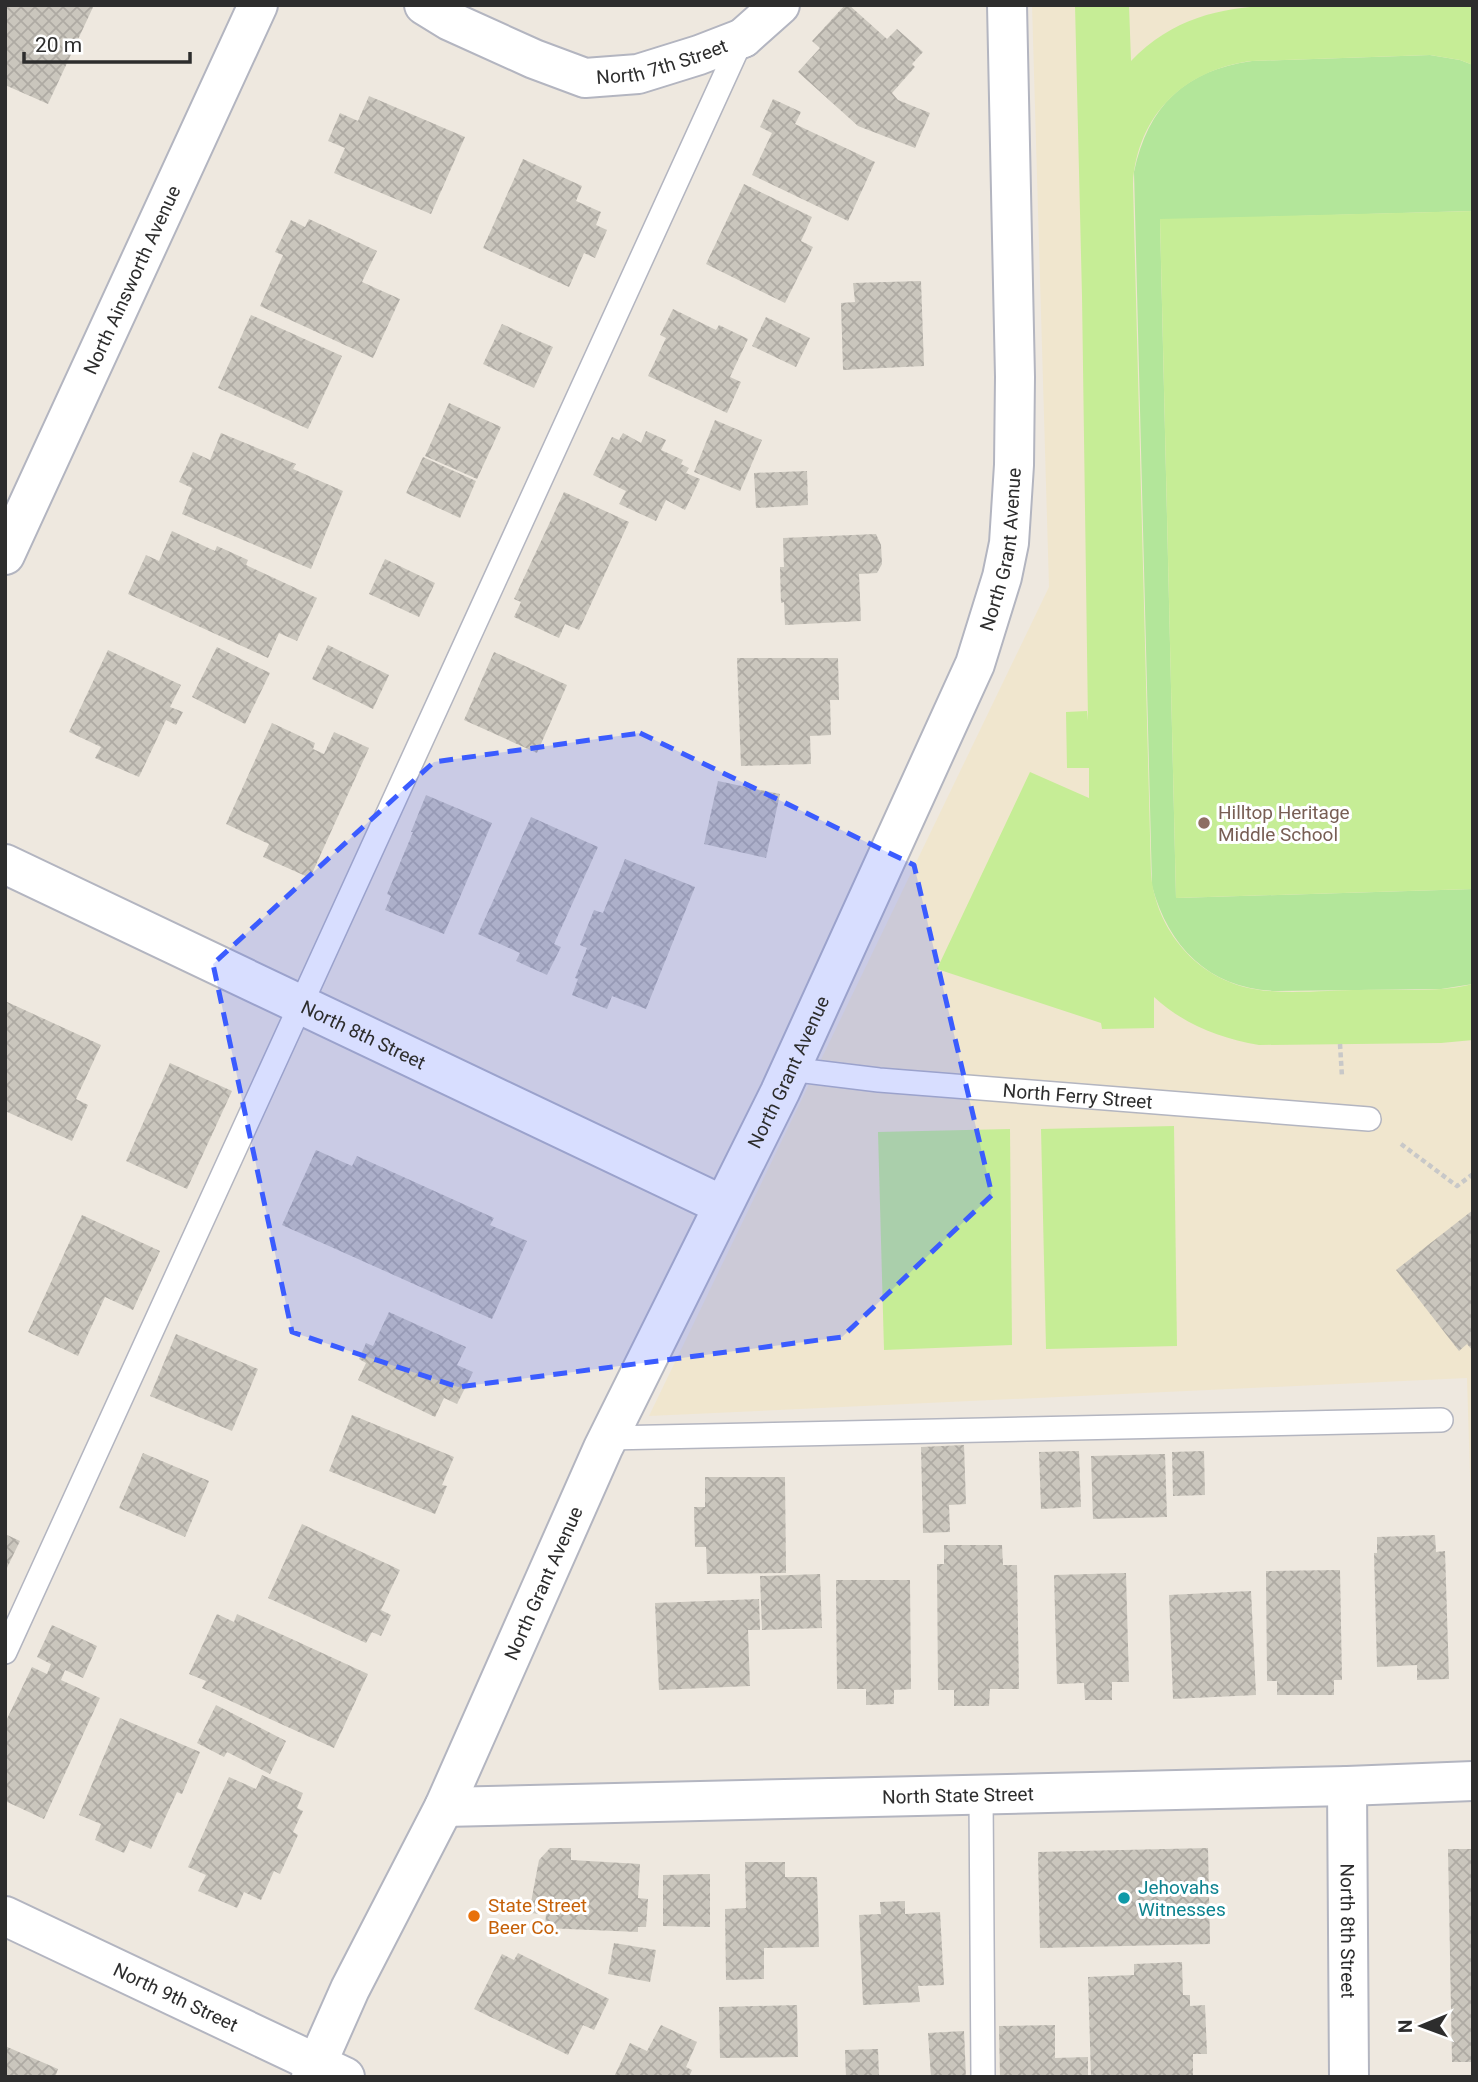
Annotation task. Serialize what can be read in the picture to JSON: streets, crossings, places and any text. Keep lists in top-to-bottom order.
{
  "streets": {
    "street": [
      "North 7th Street",
      "North Ainsworth Avenue",
      "North Grant Avenue",
      "North 8th Street",
      "North State Street",
      "North 9th Street"
    ],
    "lane": ["North Ferry Street"]
  },
  "crossings": [
    ["North Grant Avenue", "North 8th Street"],
    ["North Grant Avenue", "North Ferry Street"],
    ["North Grant Avenue", "North State Street"],
    ["North Grant Avenue", "North 9th Street"],
    ["North 8th Street", "North State Street"]
  ],
  "places": ["Hilltop Heritage Middle School", "Jehovahs Witnesses", "State Street Beer Co."],
  "scale_bar": "20 m",
  "north": "left"
}
